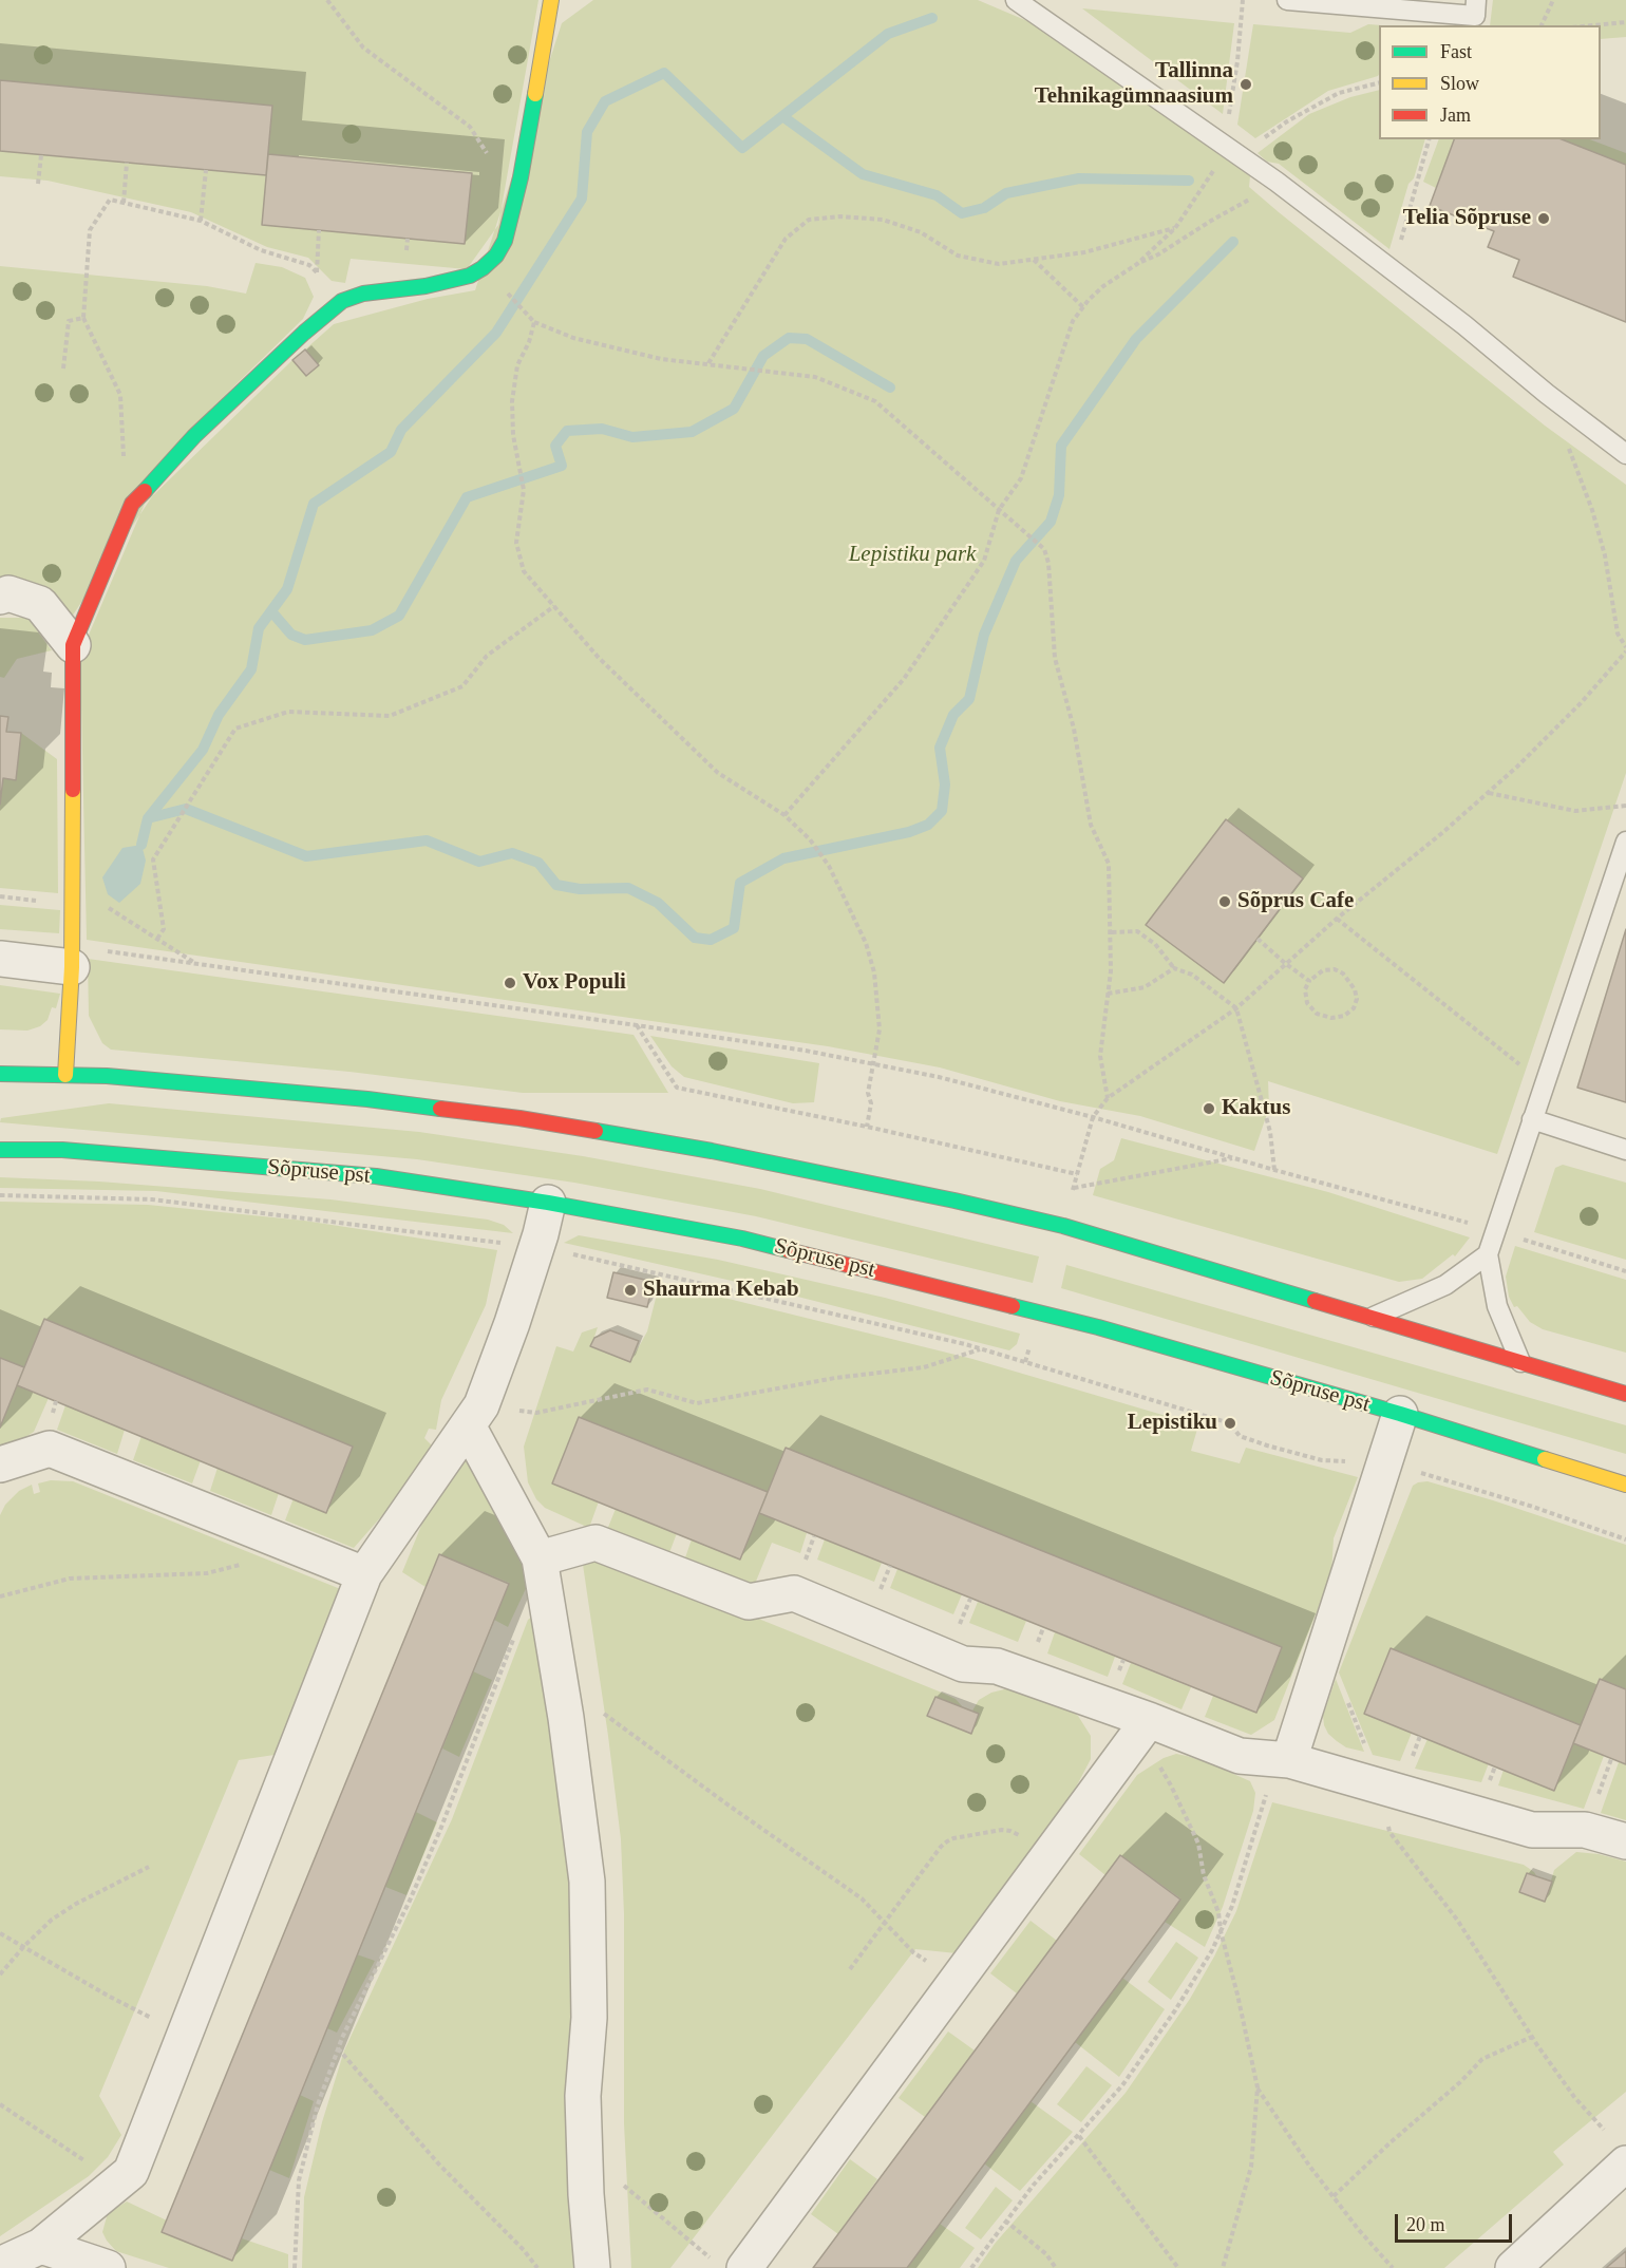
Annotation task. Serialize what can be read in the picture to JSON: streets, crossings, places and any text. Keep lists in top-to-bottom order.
{
  "streets": {
    "main road": ["Sõpruse pst"]
  },
  "parks": ["Lepistiku park"],
  "places": [
    "Tallinna Tehnikagümnaasium",
    "Telia Sõpruse",
    "Sõprus Cafe",
    "Vox Populi",
    "Kaktus",
    "Shaurma Kebab",
    "Lepistiku"
  ],
  "legend": ["Fast", "Slow", "Jam"],
  "scale_bar": "20 m"
}
